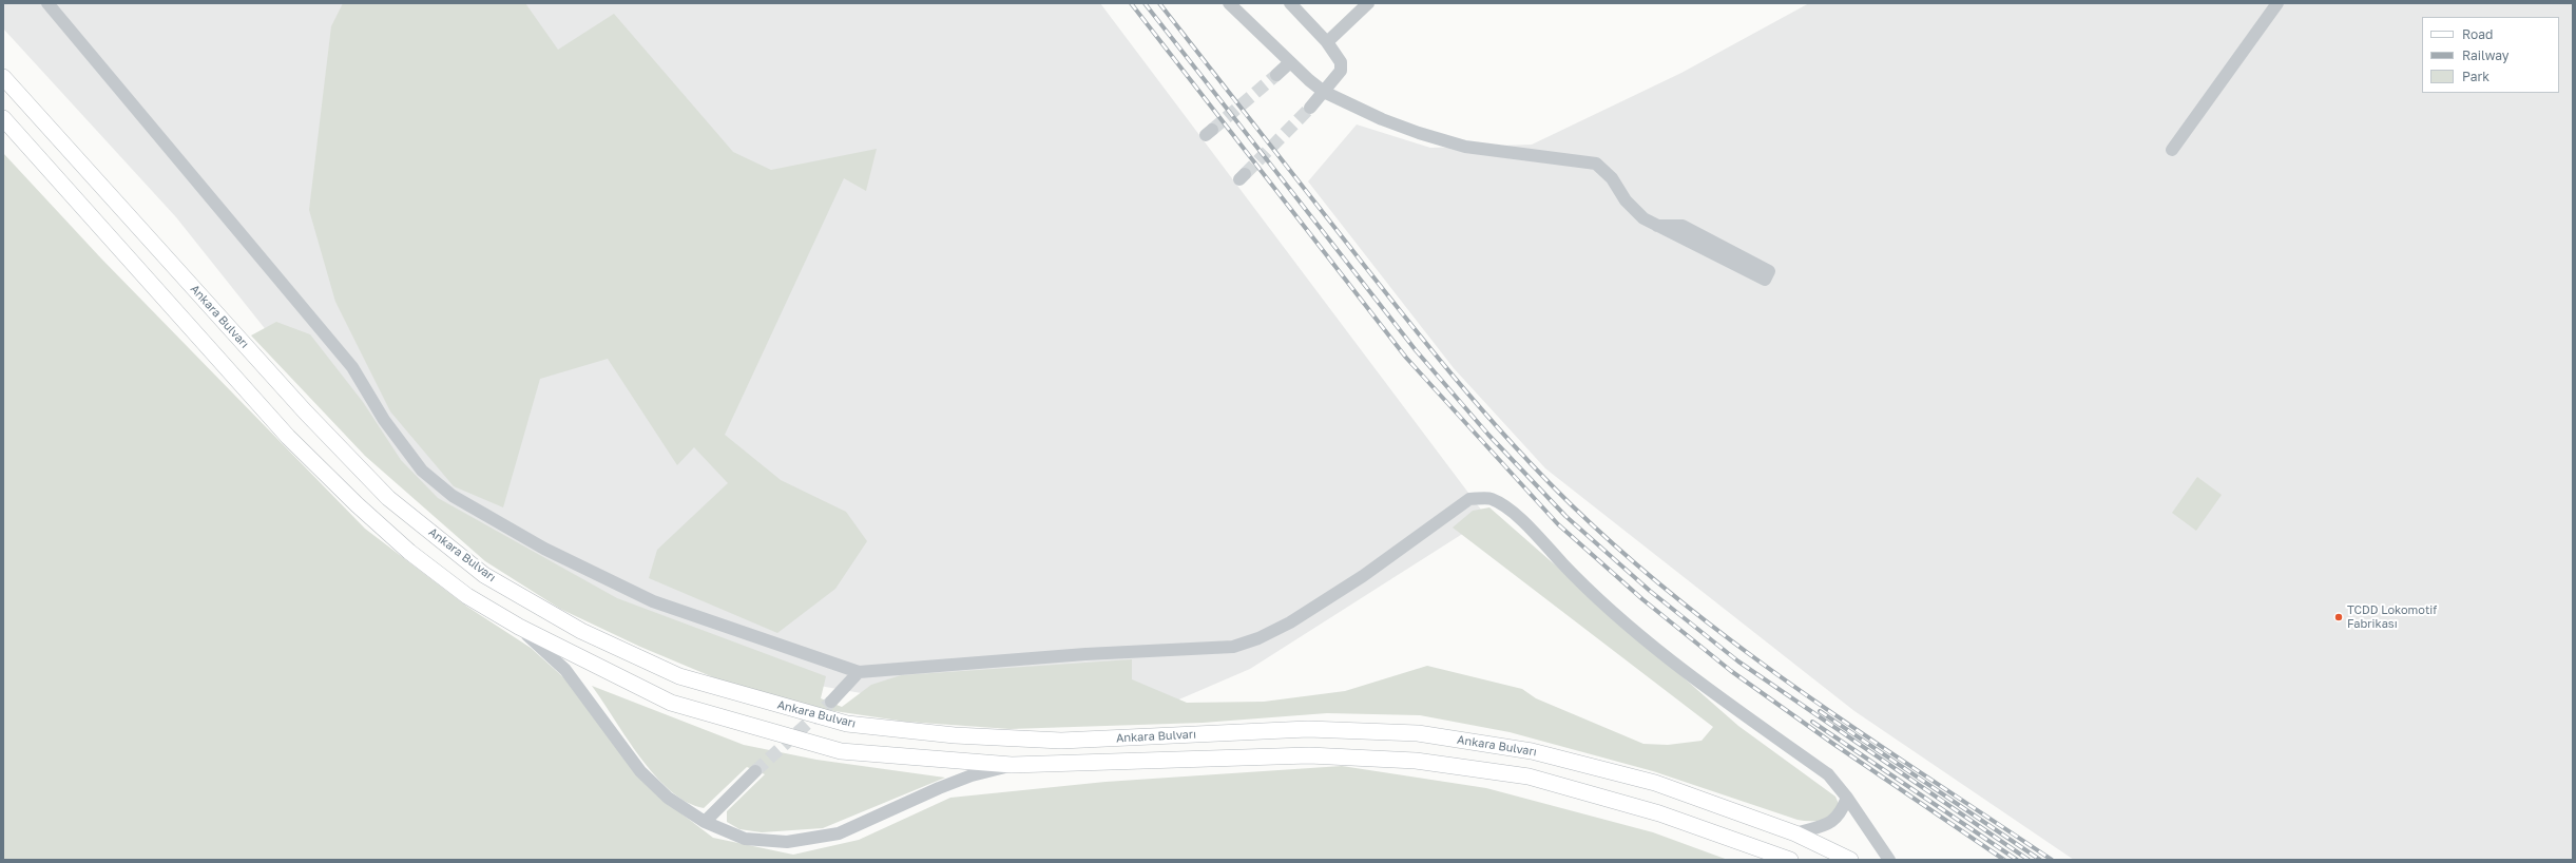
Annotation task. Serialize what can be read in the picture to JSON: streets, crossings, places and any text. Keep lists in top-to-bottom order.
{
  "streets": {
    "main road": ["Ankara Bulvarı"]
  },
  "places": ["TCDD Lokomotif Fabrikası"],
  "legend": ["Road", "Railway", "Park"]
}
